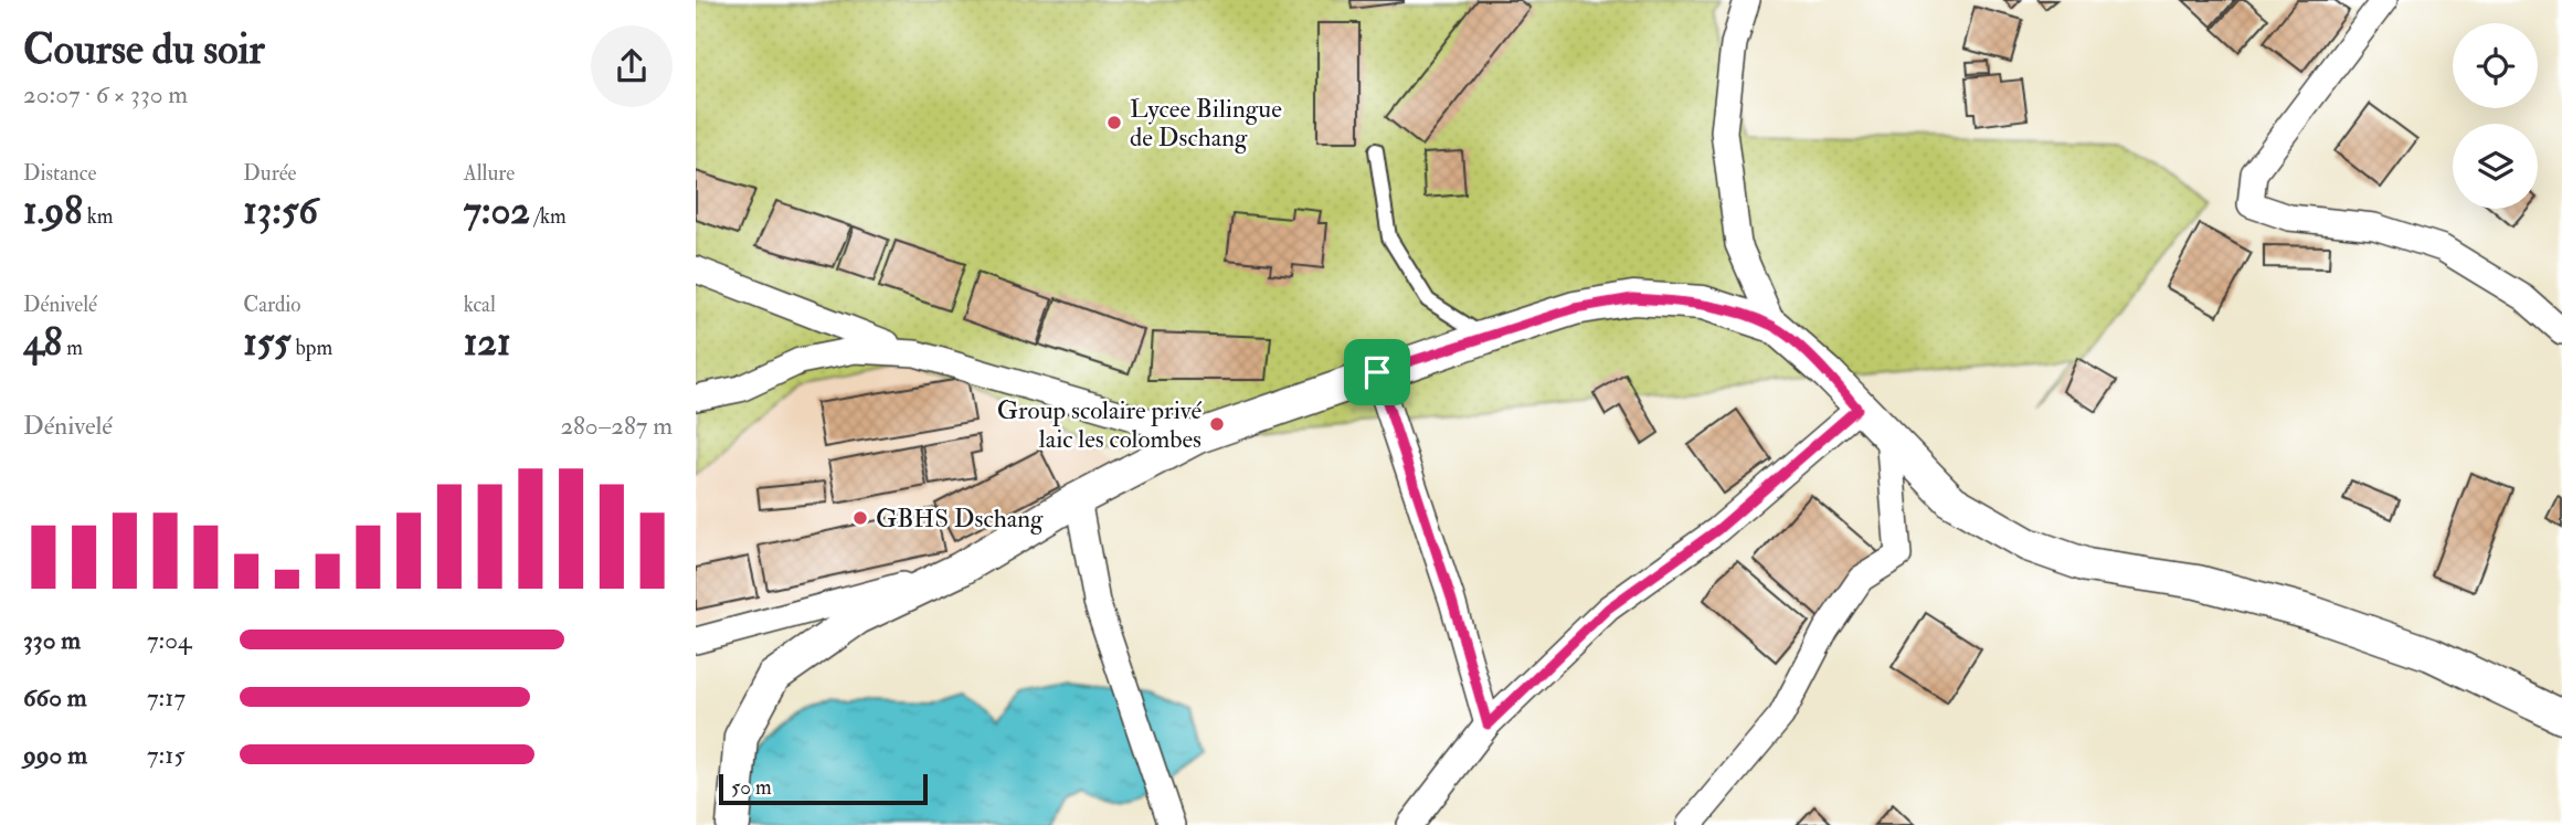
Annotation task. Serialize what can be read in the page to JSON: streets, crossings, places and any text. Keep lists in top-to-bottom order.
{
  "places": ["Lycee Bilingue de Dschang", "Group scolaire privé laic les colombes", "GBHS Dschang"],
  "scale_bar": "50 m",
  "page": {
    "heading": ["Course du soir", "20:07 · 6 × 330 m"],
    "stats": [
      ["Distance", "1.98 km"],
      ["Durée", "13:56"],
      ["Allure", "7:02 /km"],
      ["Dénivelé", "48 m"],
      ["Cardio", "155 bpm"],
      ["kcal", "121"]
    ],
    "chart": ["Dénivelé", "280–287 m"],
    "list": [
      {
        "name": "330 m",
        "note": "7:04"
      },
      {
        "name": "660 m",
        "note": "7:17"
      },
      {
        "name": "990 m",
        "note": "7:15"
      }
    ],
    "scale": "50 m"
  }
}
